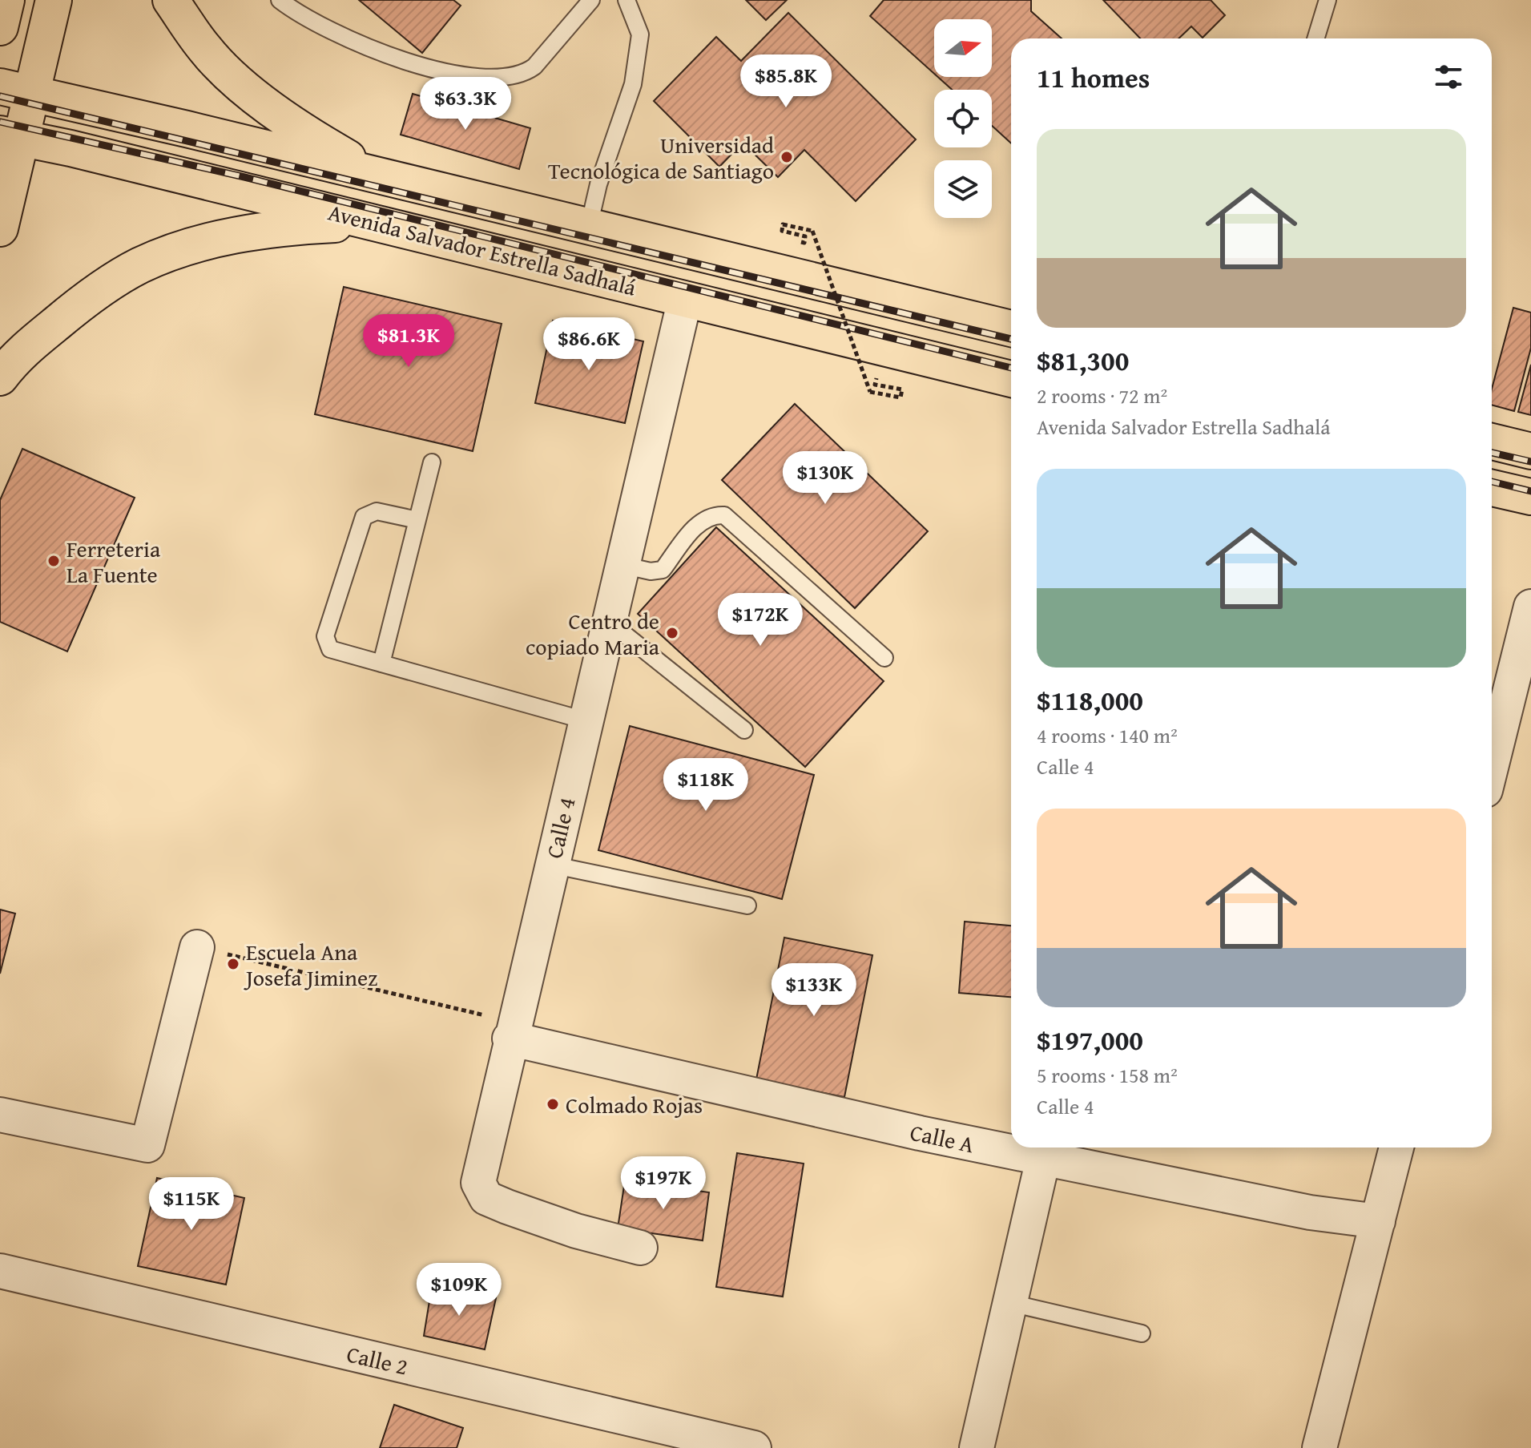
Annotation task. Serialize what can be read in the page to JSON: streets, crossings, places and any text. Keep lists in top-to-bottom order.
{
  "streets": {
    "main road": ["Avenida Salvador Estrella Sadhalá"],
    "street": ["Calle 4", "Calle A", "Calle 2"]
  },
  "crossings": [
    ["Avenida Salvador Estrella Sadhalá", "Calle 4"],
    ["Calle 4", "Calle A"]
  ],
  "places": [
    "Universidad Tecnológica de Santiago",
    "Ferreteria La Fuente",
    "Centro de copiado Maria",
    "Escuela Ana Josefa Jiminez",
    "Colmado Rojas"
  ],
  "north": "right",
  "page": {
    "heading": "11 homes",
    "price": [
      "$85.8K",
      "$63.3K",
      "$81.3K",
      "$86.6K",
      "$130K",
      "$172K",
      "$118K",
      "$133K",
      "$197K",
      "$115K",
      "$109K"
    ],
    "list": [
      {
        "name": "$81,300",
        "note": "2 rooms · 72 m² · Avenida Salvador Estrella Sadhalá"
      },
      {
        "name": "$118,000",
        "note": "4 rooms · 140 m² · Calle 4"
      },
      {
        "name": "$197,000",
        "note": "5 rooms · 158 m² · Calle 4"
      }
    ]
  }
}
